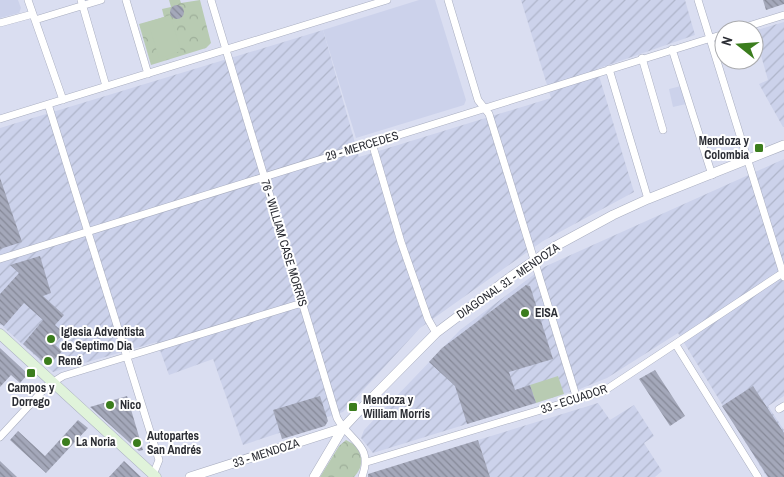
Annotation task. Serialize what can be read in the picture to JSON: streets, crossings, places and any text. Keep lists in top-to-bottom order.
{
  "streets": {
    "street": [
      "29 - MERCEDES",
      "76 - WILLIAM CASE MORRIS",
      "DIAGONAL 31 - MENDOZA",
      "33 - ECUADOR",
      "33 - MENDOZA"
    ]
  },
  "crossings": [
    ["29 - MERCEDES", "76 - WILLIAM CASE MORRIS"],
    ["76 - WILLIAM CASE MORRIS", "DIAGONAL 31 - MENDOZA"],
    ["76 - WILLIAM CASE MORRIS", "33 - ECUADOR"],
    ["76 - WILLIAM CASE MORRIS", "33 - MENDOZA"],
    ["DIAGONAL 31 - MENDOZA", "33 - MENDOZA"]
  ],
  "places": {
    "transit": ["Mendoza y Colombia", "Campos y Dorrego", "Mendoza y William Morris"],
    "other": [
      "EISA",
      "Iglesia Adventista de Septimo Dia",
      "René",
      "Nico",
      "La Noria",
      "Autopartes San Andrés"
    ]
  },
  "north": "left"
}
